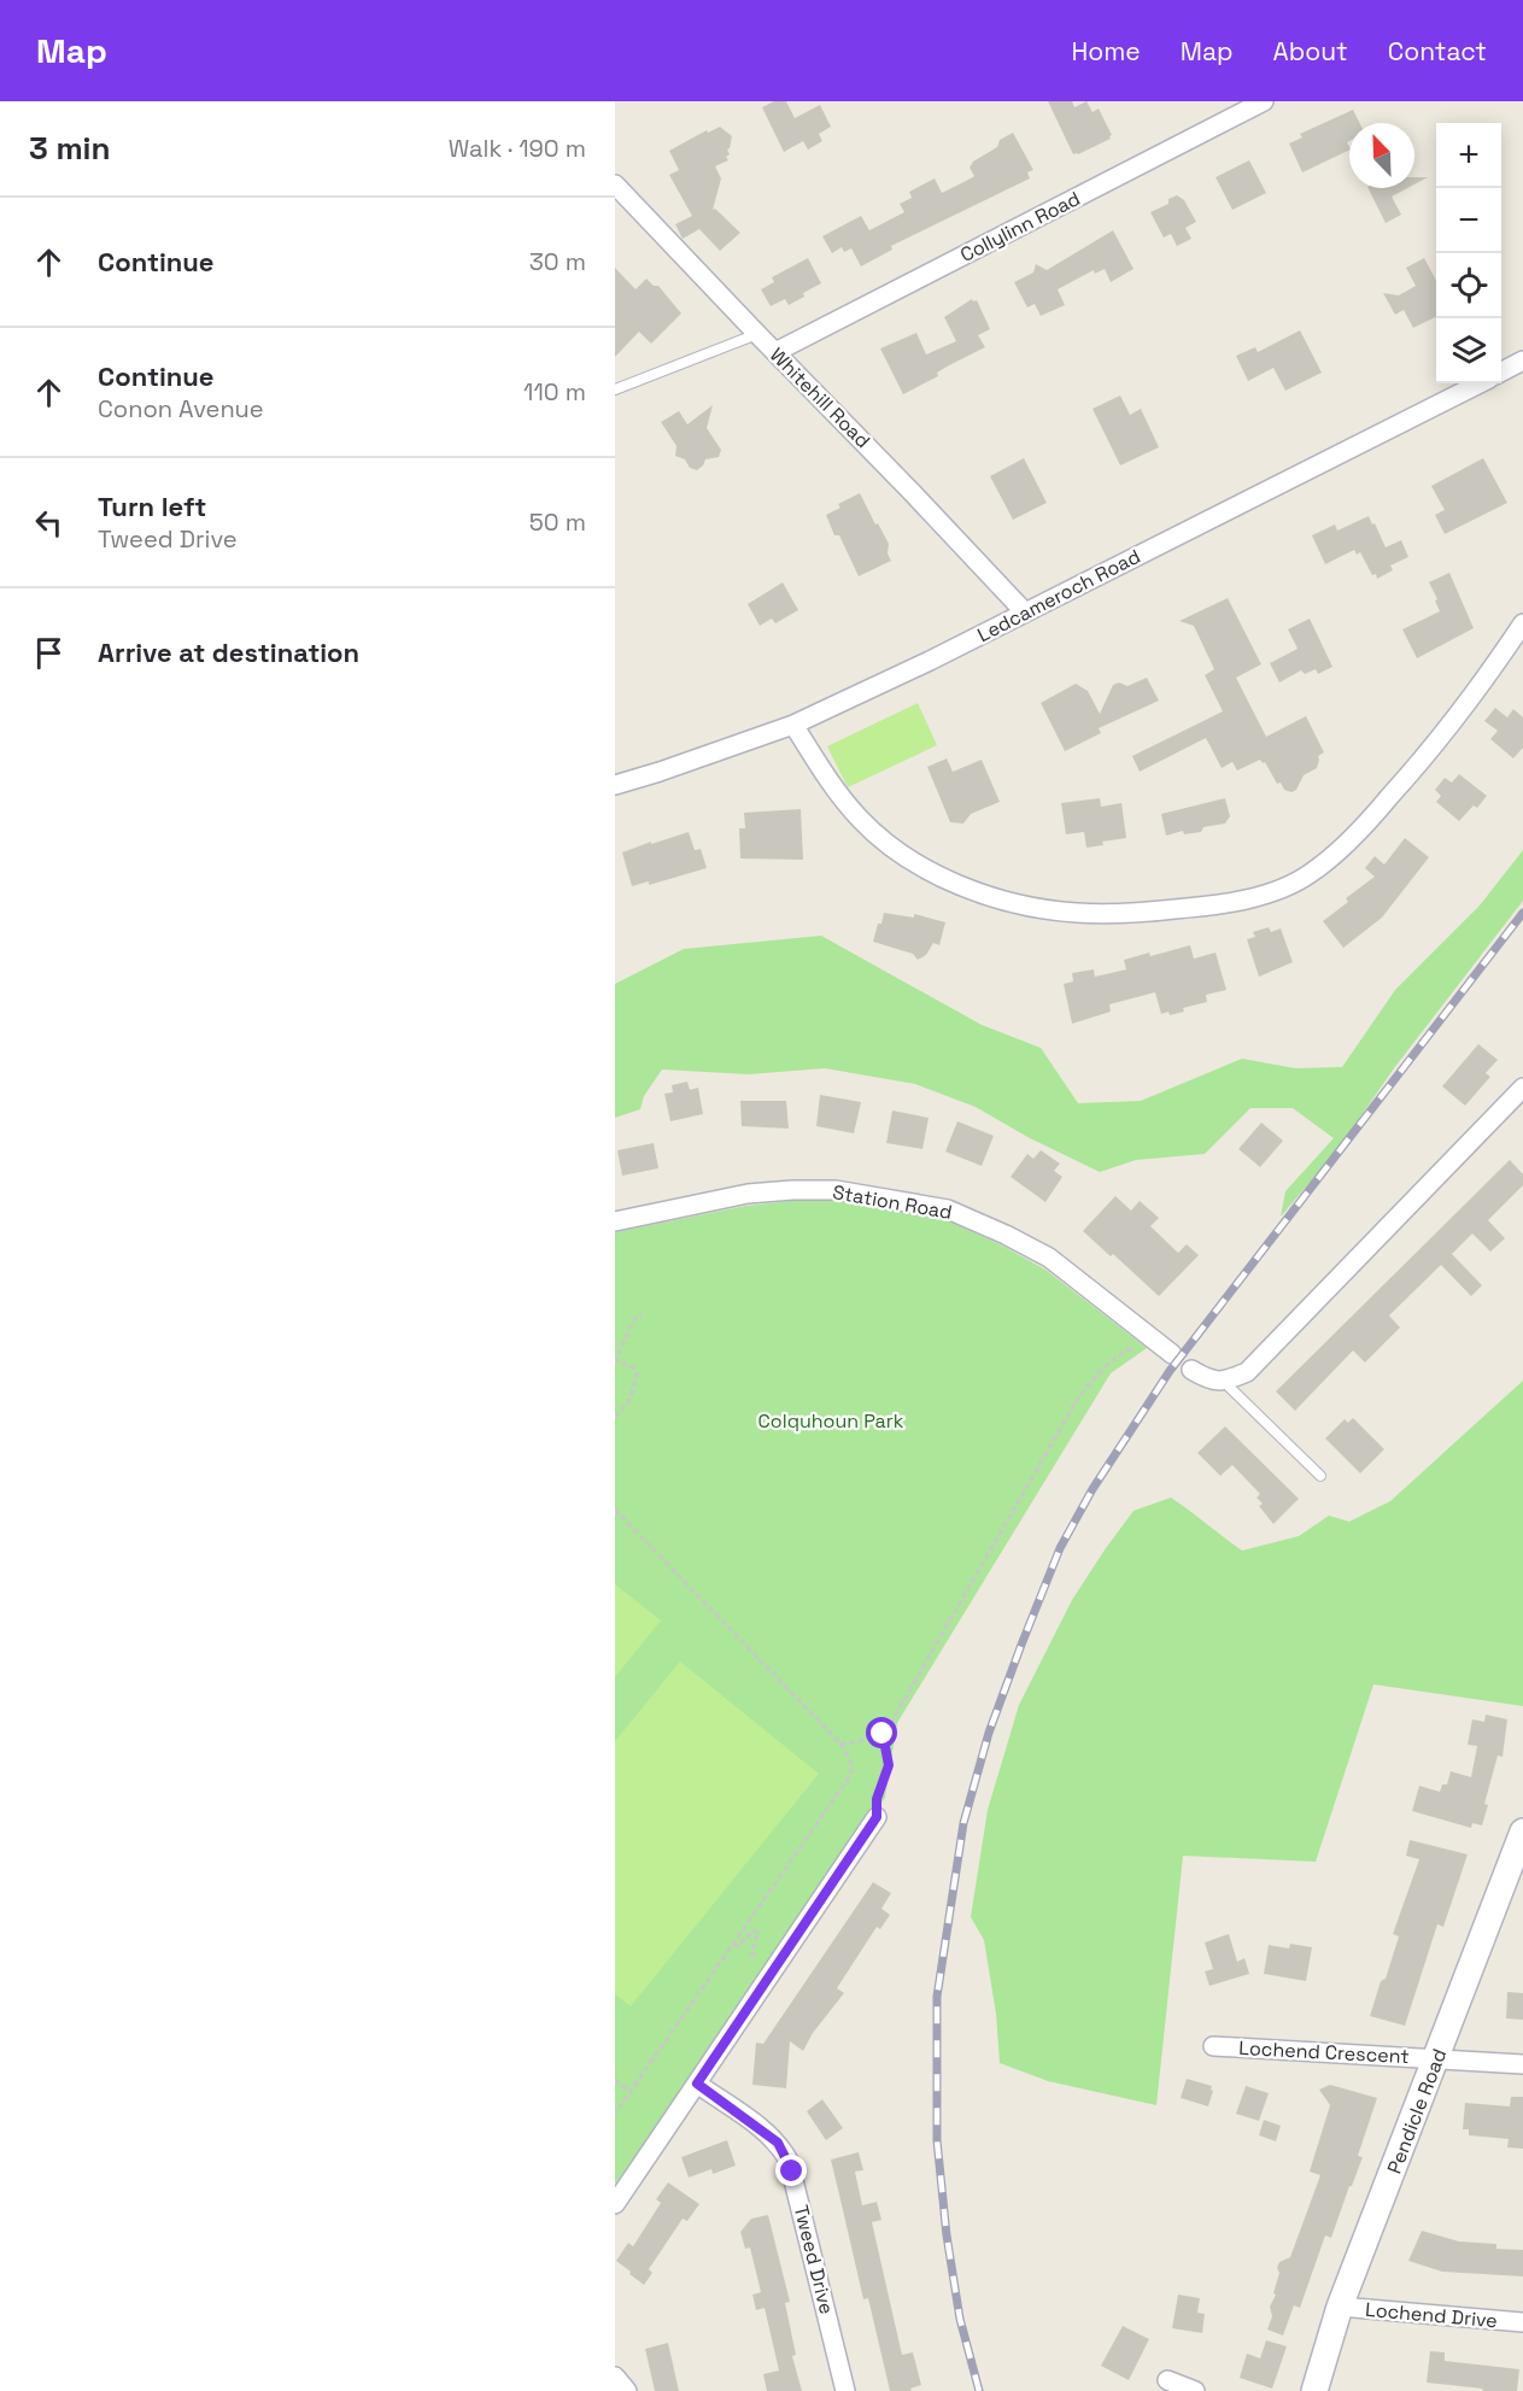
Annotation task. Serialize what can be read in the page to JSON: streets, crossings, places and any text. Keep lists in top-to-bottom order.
{
  "streets": {
    "street": [
      "Collylinn Road",
      "Whitehill Road",
      "Ledcameroch Road",
      "Station Road",
      "Lochend Crescent",
      "Pendicle Road",
      "Tweed Drive",
      "Lochend Drive"
    ]
  },
  "crossings": [
    ["Collylinn Road", "Whitehill Road"],
    ["Whitehill Road", "Ledcameroch Road"],
    ["Lochend Crescent", "Pendicle Road"],
    ["Pendicle Road", "Lochend Drive"]
  ],
  "parks": ["Colquhoun Park"],
  "north": "top left",
  "page": {
    "header": "Map",
    "nav": [
      "Home",
      "Map",
      "About",
      "Contact"
    ],
    "heading": ["3 min", "Walk · 190 m"],
    "map_buttons": ["+", "−"],
    "list": [
      ["Continue", "30 m"],
      ["Continue", "Conon Avenue", "110 m"],
      ["Turn left", "Tweed Drive", "50 m"],
      "Arrive at destination"
    ]
  }
}
